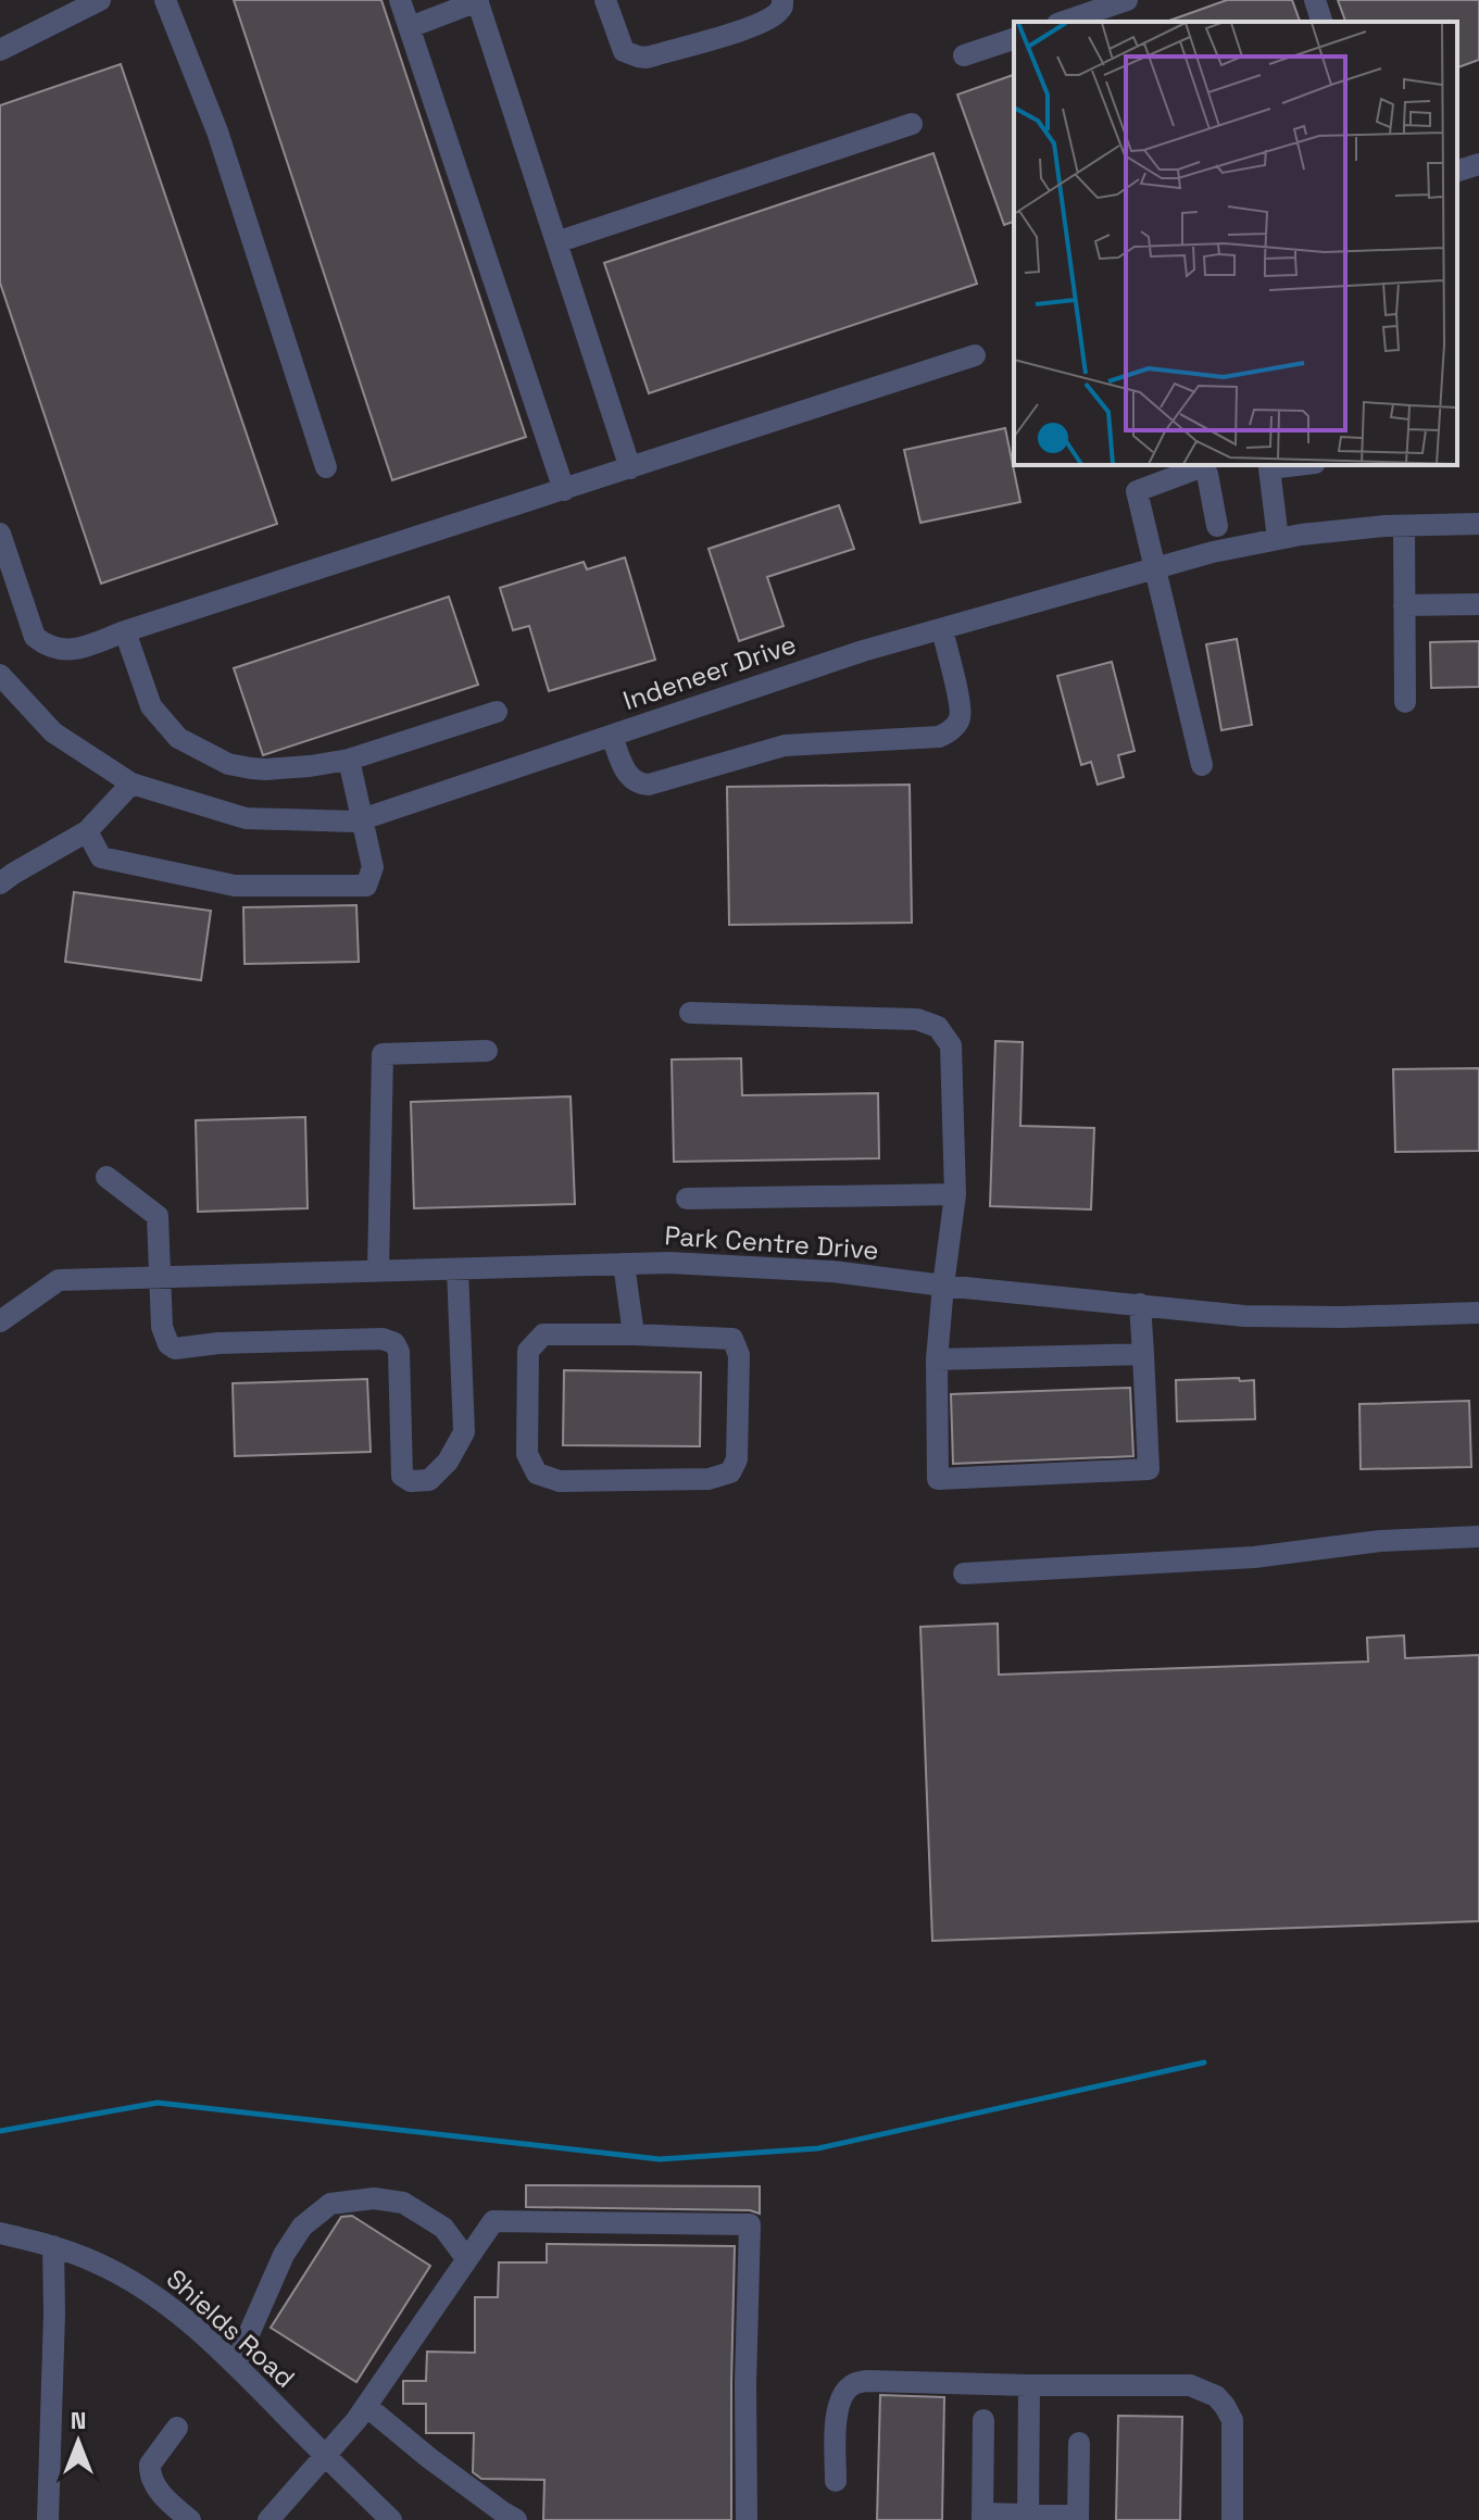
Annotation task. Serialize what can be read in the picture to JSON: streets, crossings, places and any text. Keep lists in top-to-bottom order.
{
  "streets": {
    "street": ["Indeneer Drive", "Park Centre Drive", "Shields Road"]
  },
  "north": "top"
}
